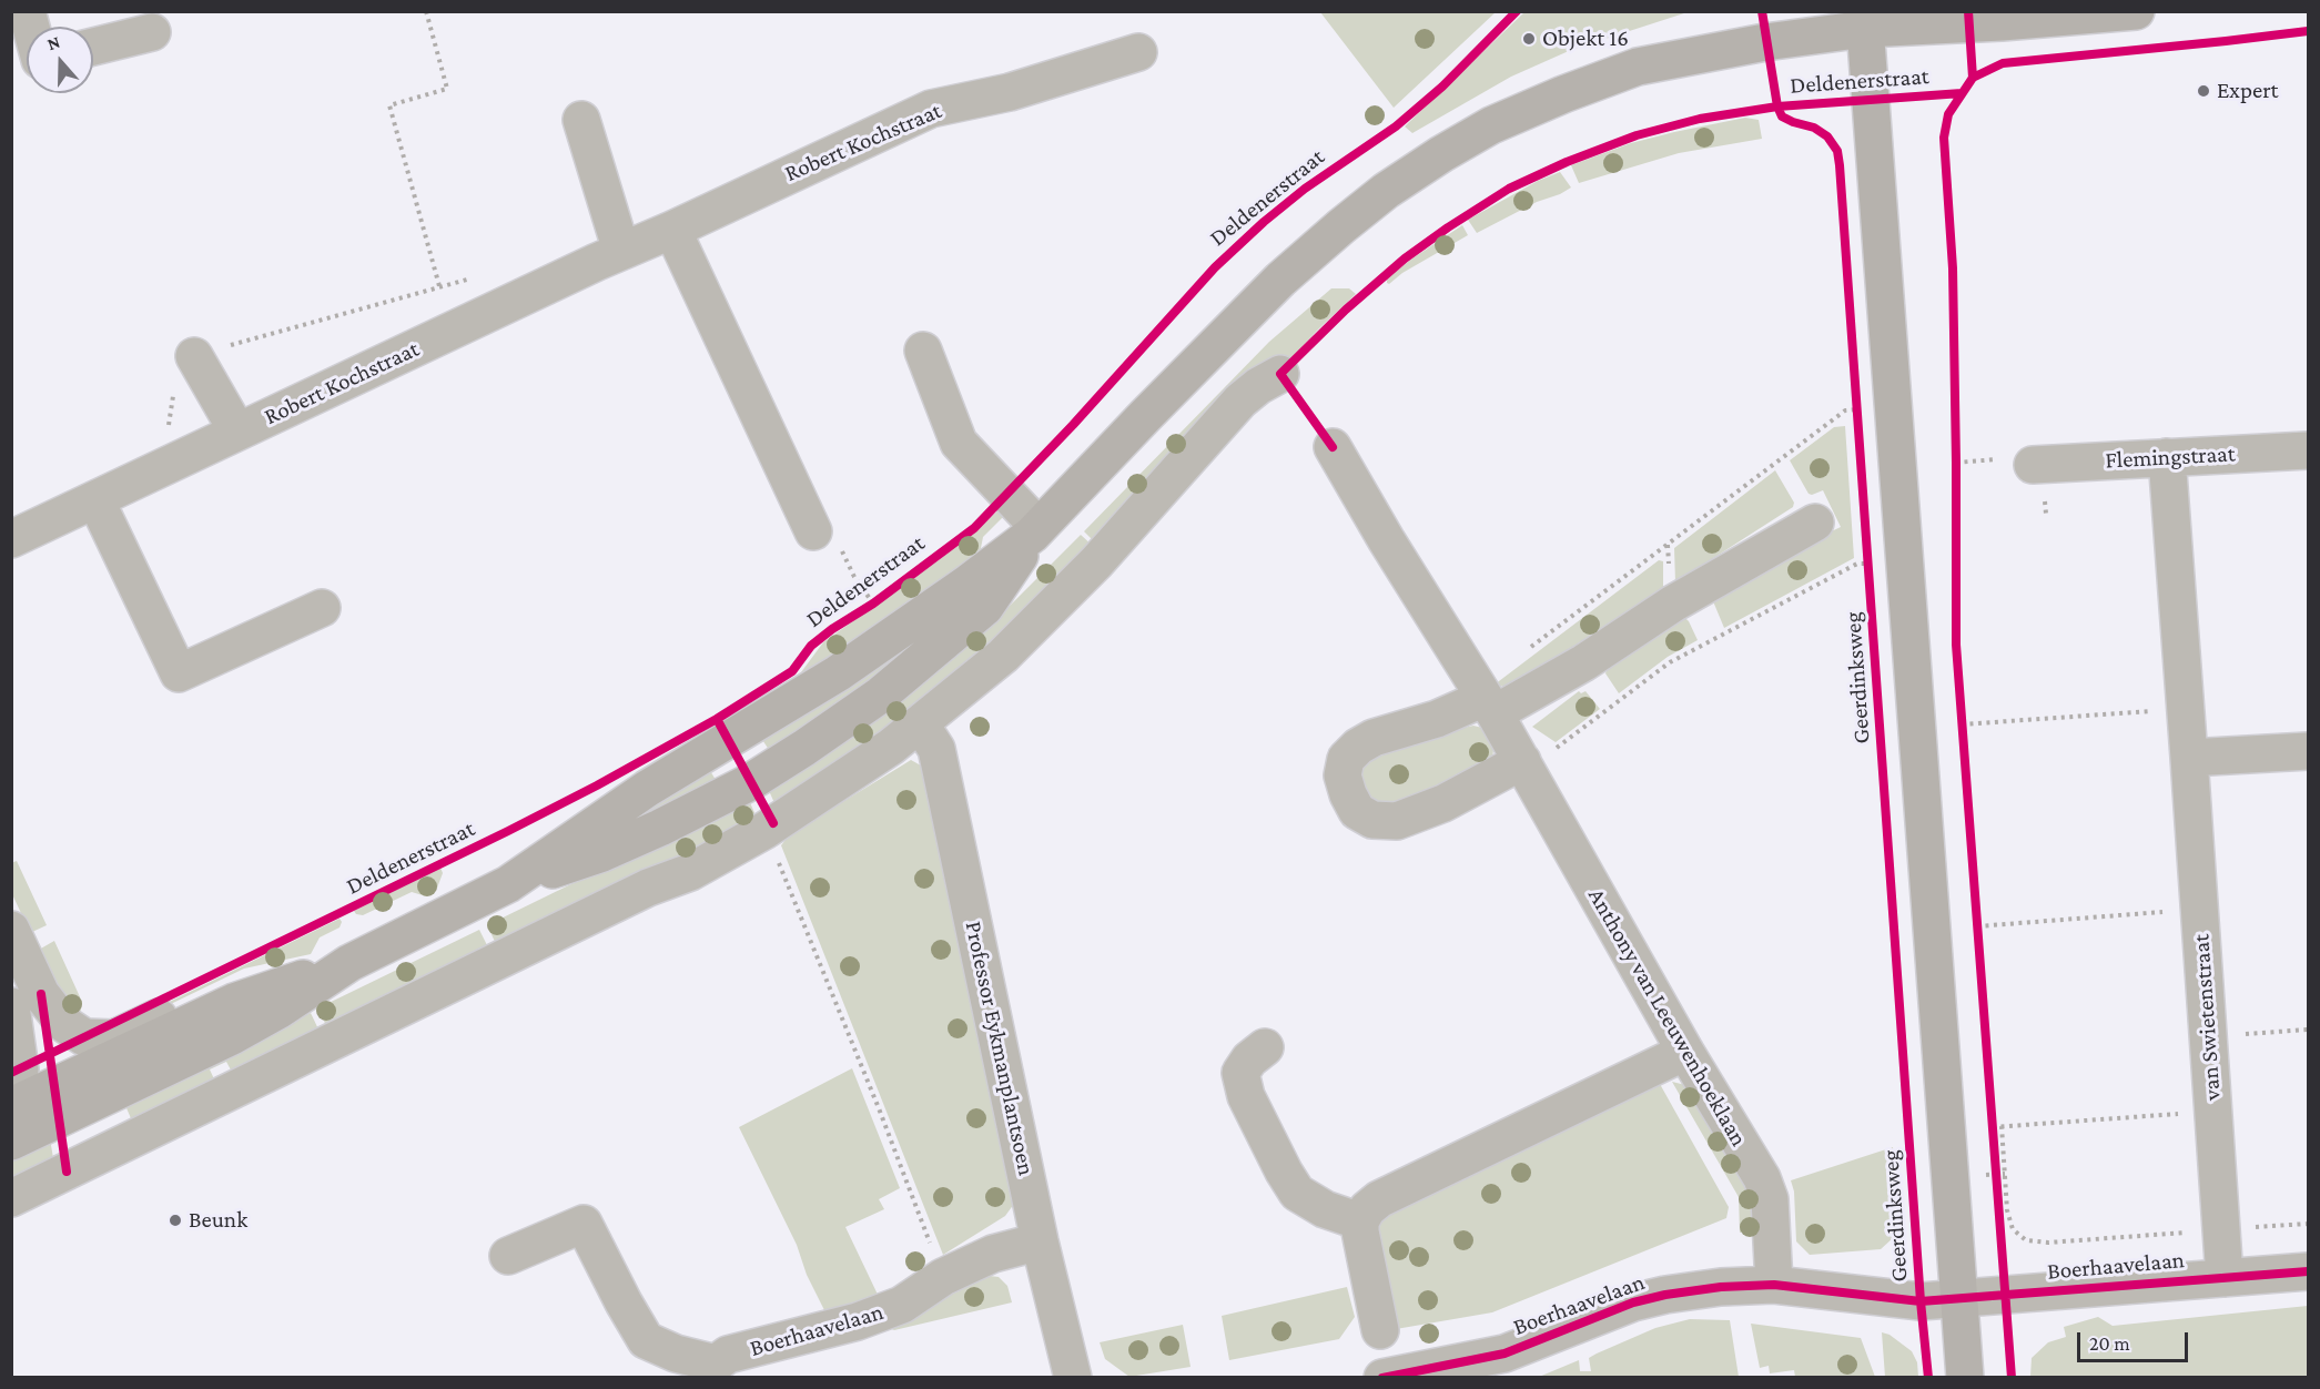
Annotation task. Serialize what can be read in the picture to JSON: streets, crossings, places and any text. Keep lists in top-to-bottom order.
{
  "streets": {
    "main road": ["Deldenerstraat"],
    "street": [
      "Robert Kochstraat",
      "Flemingstraat",
      "Anthony van Leeuwenhoeklaan",
      "van Swietenstraat",
      "Professor Eykmanplantsoen",
      "Boerhaavelaan"
    ],
    "cycle path": ["Geerdinksweg"]
  },
  "crossings": [
    ["Flemingstraat", "van Swietenstraat"],
    ["Anthony van Leeuwenhoeklaan", "Boerhaavelaan"],
    ["van Swietenstraat", "Boerhaavelaan"],
    ["Professor Eykmanplantsoen", "Boerhaavelaan"]
  ],
  "places": ["Objekt 16", "Expert", "Beunk"],
  "scale_bar": "20 m",
  "north": "top"
}
